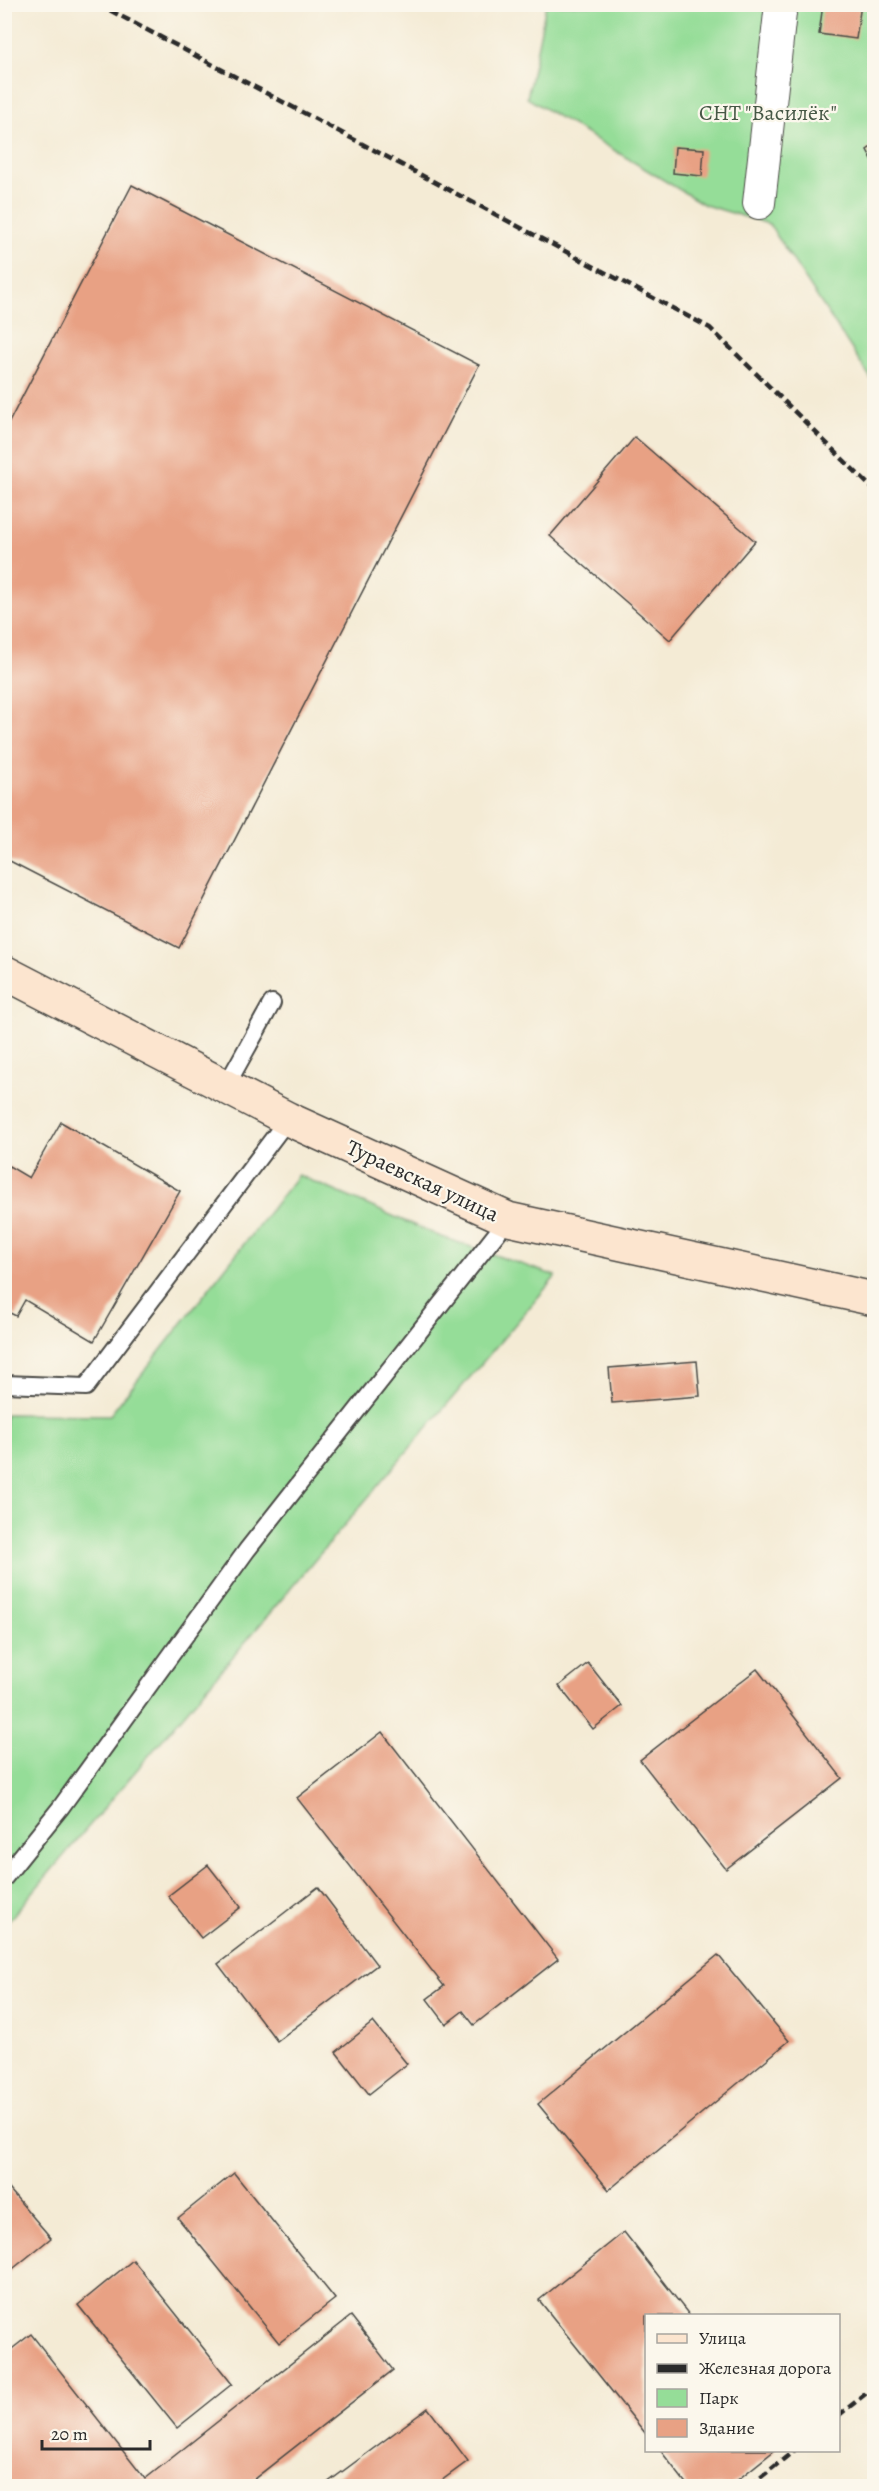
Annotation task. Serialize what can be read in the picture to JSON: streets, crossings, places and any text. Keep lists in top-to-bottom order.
{
  "streets": {
    "main road": ["Тураевская улица"]
  },
  "parks": ["СНТ \"Василёк\""],
  "legend": [
    "Улица",
    "Железная дорога",
    "Парк",
    "Здание"
  ],
  "scale_bar": "20 m"
}
